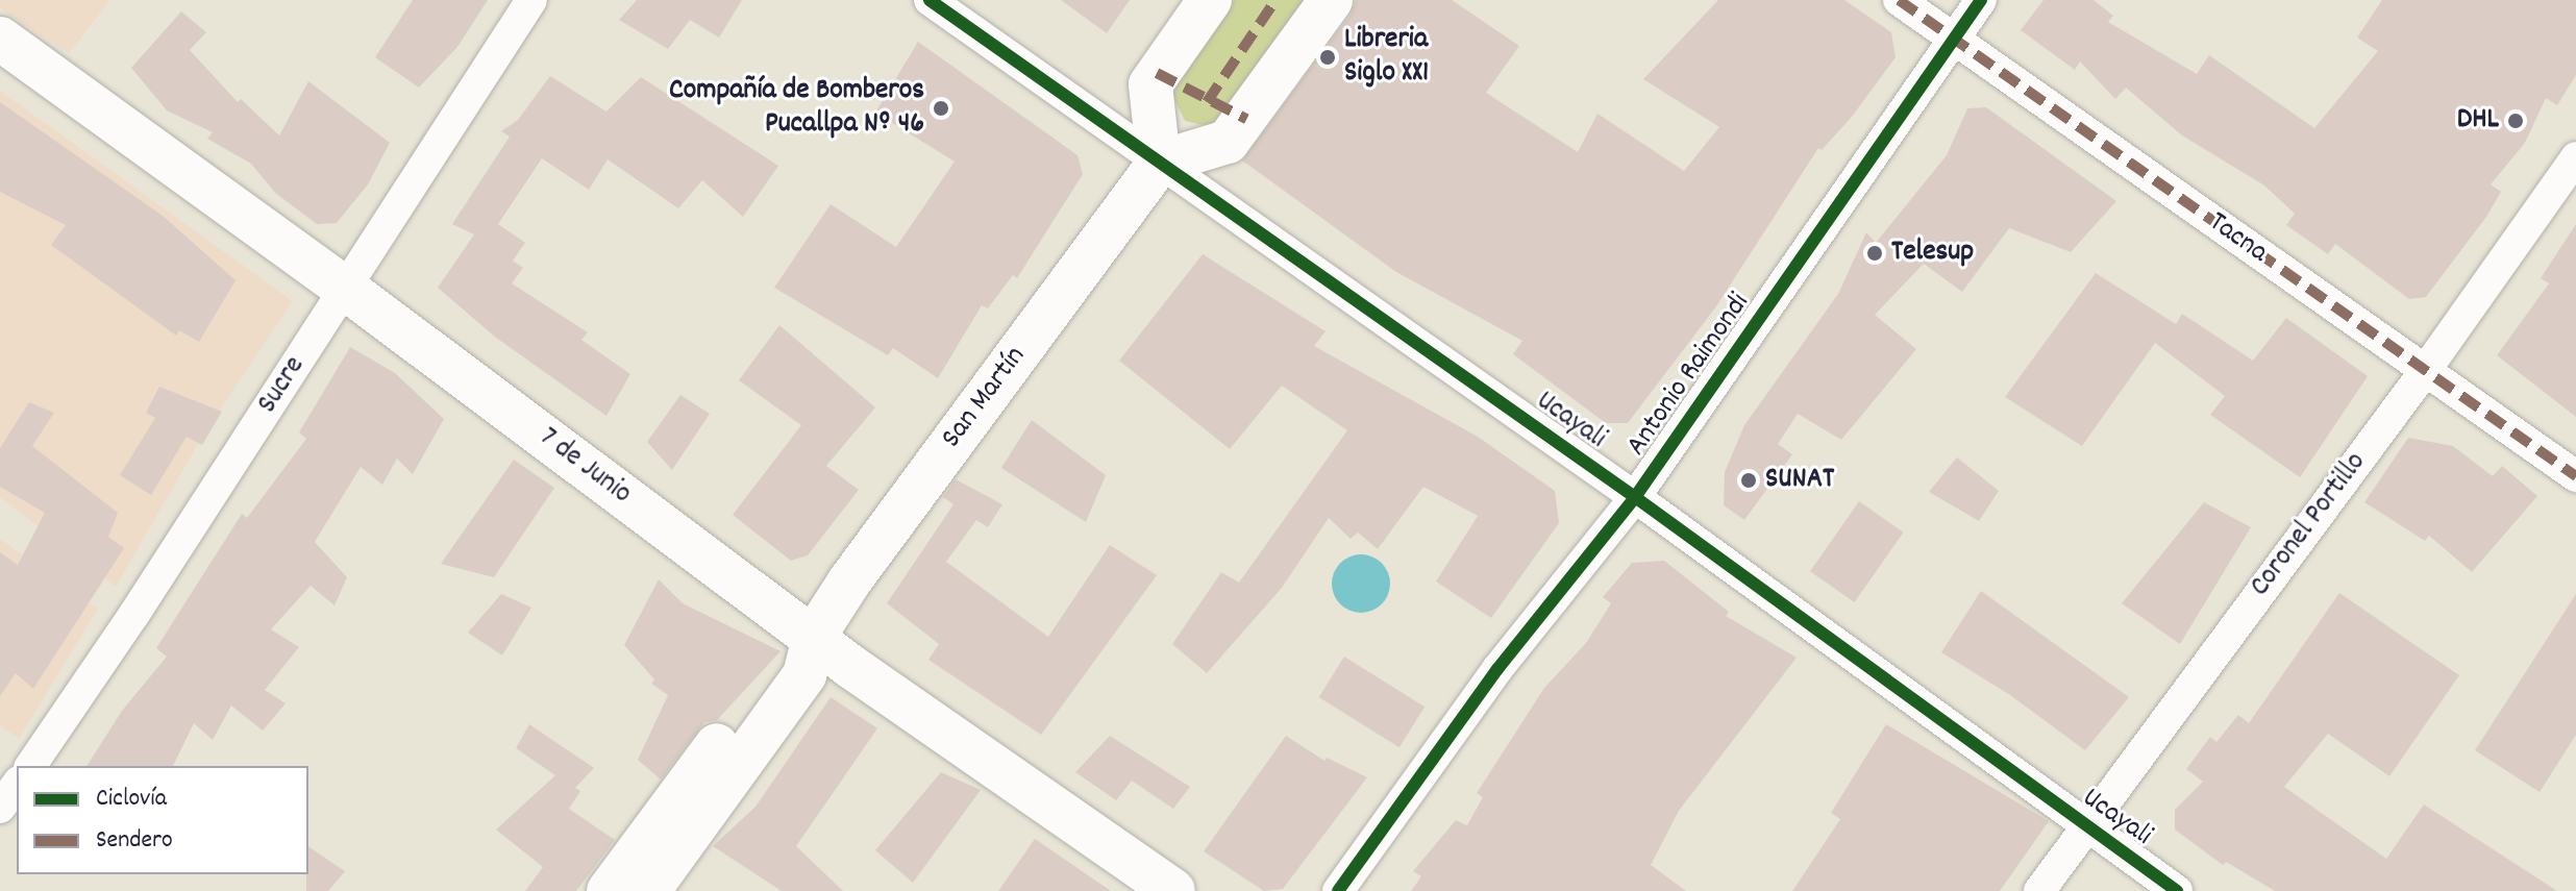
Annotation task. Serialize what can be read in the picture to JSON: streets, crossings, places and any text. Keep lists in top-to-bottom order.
{
  "streets": {
    "main road": ["San Martín", "7 de Junio"],
    "street": [
      "Tacna",
      "Antonio Raimondi",
      "Sucre",
      "Ucayali",
      "Coronel Portillo"
    ]
  },
  "crossings": [
    ["Tacna", "Antonio Raimondi"],
    ["Tacna", "Coronel Portillo"],
    ["Antonio Raimondi", "Ucayali"],
    ["Sucre", "7 de Junio"],
    ["San Martín", "Ucayali"],
    ["San Martín", "7 de Junio"],
    ["Ucayali", "Coronel Portillo"]
  ],
  "places": [
    "Libreria Siglo XX1",
    "Compañía de Bomberos Pucallpa Nº 46",
    "DHL",
    "Telesup",
    "SUNAT"
  ],
  "legend": ["Ciclovía", "Sendero"]
}
